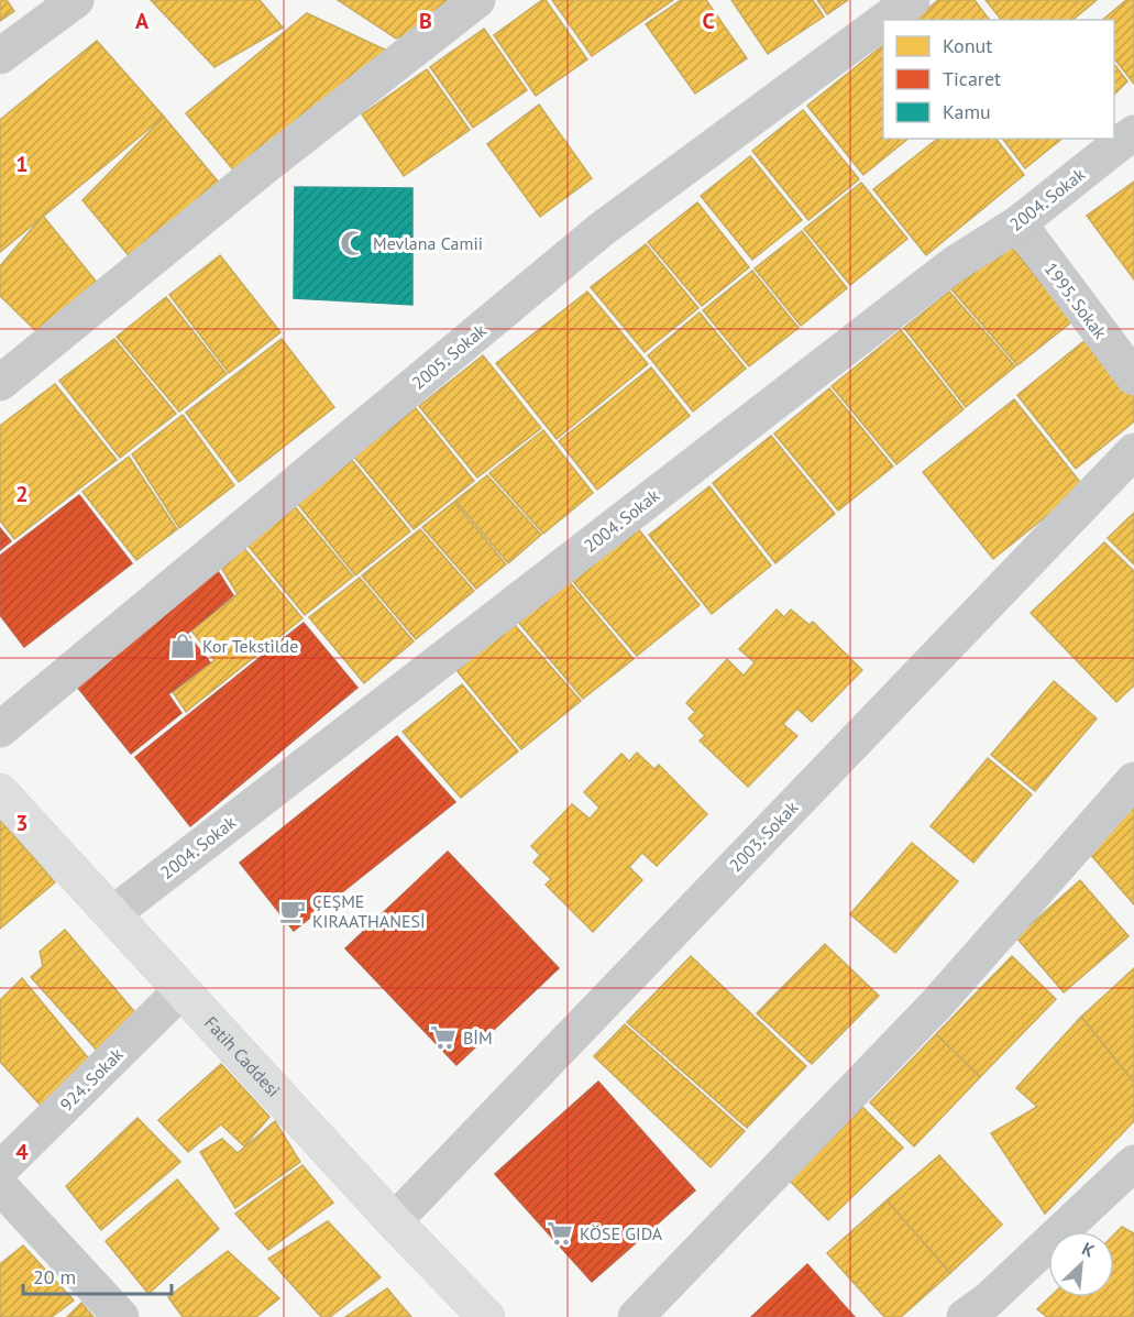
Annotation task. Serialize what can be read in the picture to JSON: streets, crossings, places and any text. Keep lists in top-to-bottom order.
{
  "streets": {
    "main road": ["Fatih Caddesi"],
    "street": [
      "2004. Sokak",
      "1995. Sokak",
      "2005. Sokak",
      "2003. Sokak",
      "924. Sokak"
    ]
  },
  "crossings": [
    ["2004. Sokak", "1995. Sokak"],
    ["2004. Sokak", "Fatih Caddesi"],
    ["2003. Sokak", "Fatih Caddesi"],
    ["Fatih Caddesi", "924. Sokak"]
  ],
  "places": {
    "mosque": ["Mevlana Camii"],
    "shop": ["Kor Tekstilde"],
    "cafe": ["ÇEŞME KIRAATHANESİ"],
    "supermarket": ["BİM", "KÖSE GIDA"]
  },
  "legend": ["Konut", "Ticaret", "Kamu"],
  "scale_bar": "20 m",
  "north": "top right",
  "grid": {
    "columns": ["A", "B", "C"],
    "rows": [
      "1",
      "2",
      "3",
      "4"
    ]
  }
}
